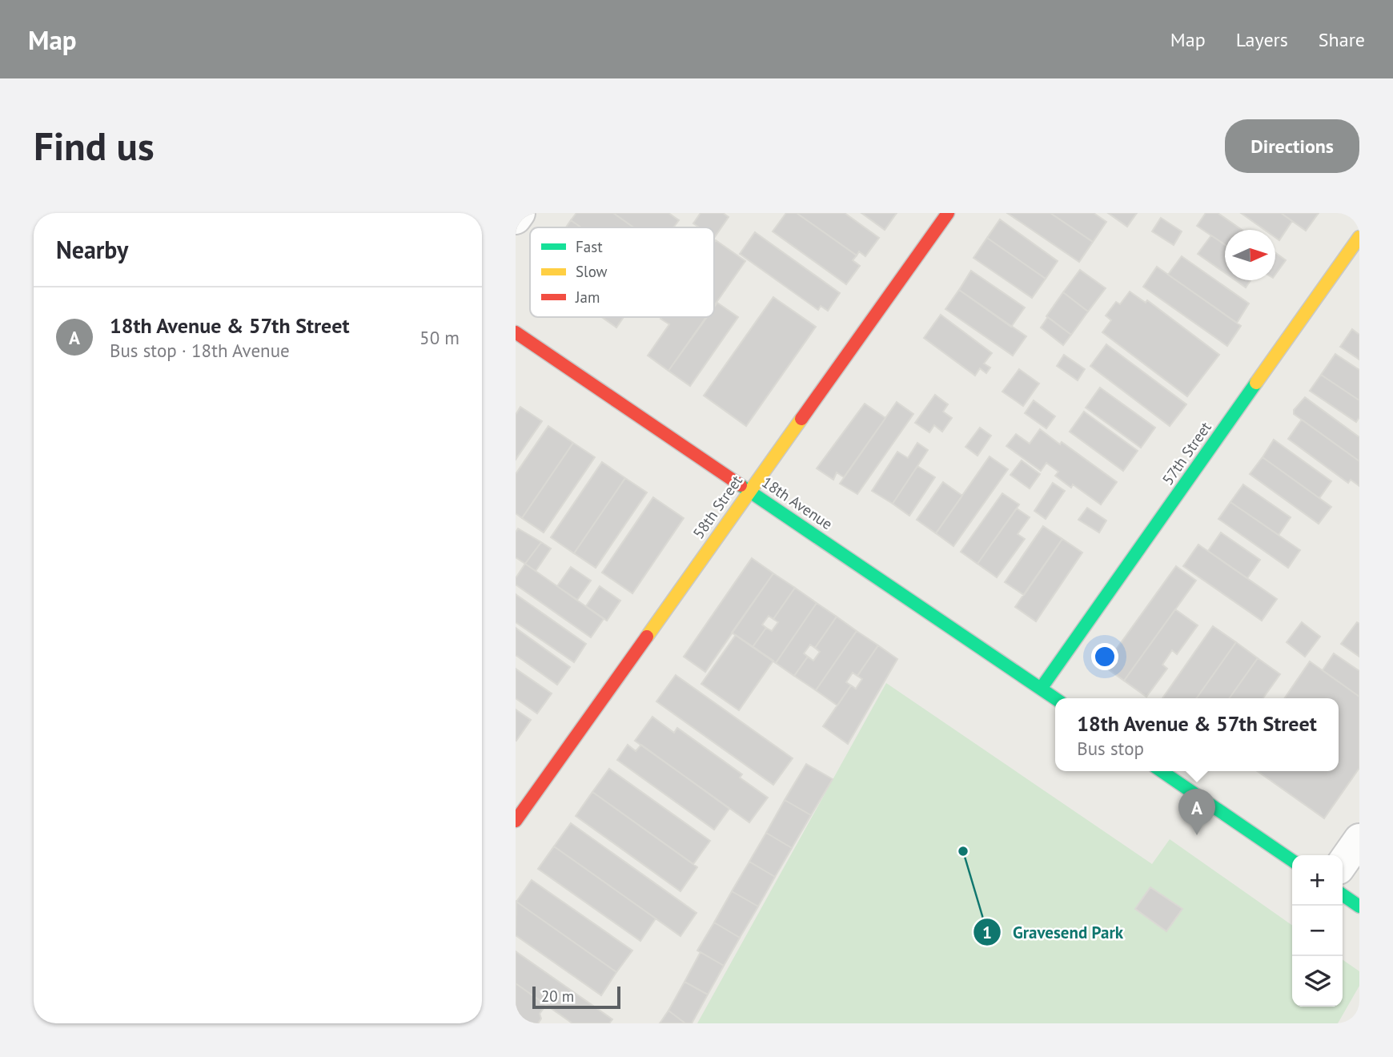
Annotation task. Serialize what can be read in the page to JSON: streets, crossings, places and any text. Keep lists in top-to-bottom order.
{
  "streets": {
    "street": ["57th Street", "18th Avenue", "58th Street"]
  },
  "crossings": [
    ["57th Street", "18th Avenue"],
    ["18th Avenue", "58th Street"]
  ],
  "places": ["Gravesend Park"],
  "legend": ["Fast", "Slow", "Jam"],
  "scale_bar": "20 m",
  "north": "right",
  "page": {
    "header": "Map",
    "nav": ["Map", "Layers", "Share"],
    "buttons": "Directions",
    "title": "Find us",
    "heading": "Nearby",
    "list": [
      {
        "mark": "A",
        "name": "18th Avenue & 57th Street",
        "note": "Bus stop · 18th Avenue",
        "value": "50 m"
      }
    ],
    "popup": ["18th Avenue & 57th Street", "Bus stop"],
    "pins": "A",
    "map_buttons": ["+", "−"],
    "scale": "20 m"
  }
}
